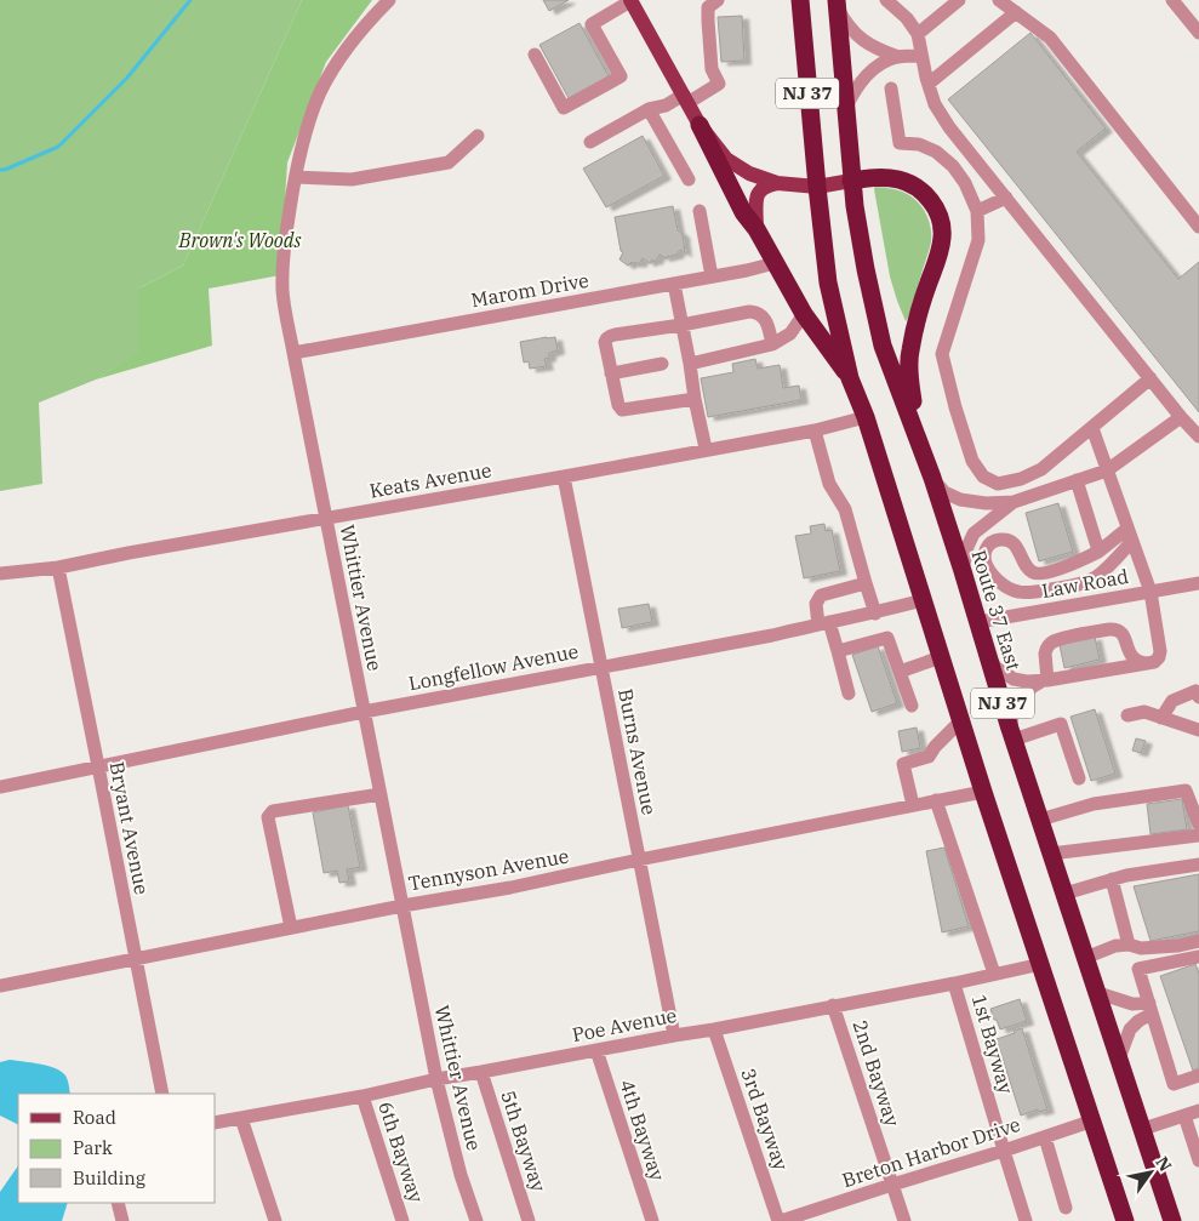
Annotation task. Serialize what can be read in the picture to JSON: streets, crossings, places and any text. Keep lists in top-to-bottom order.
{
  "streets": {
    "highway": ["NJ 37", "Route 37 East"],
    "street": [
      "Marom Drive",
      "Keats Avenue",
      "Law Road",
      "Whittier Avenue",
      "Longfellow Avenue",
      "Burns Avenue",
      "Bryant Avenue",
      "Tennyson Avenue",
      "Poe Avenue",
      "1st Bayway",
      "2nd Bayway",
      "3rd Bayway",
      "4th Bayway",
      "5th Bayway",
      "6th Bayway",
      "Breton Harbor Drive"
    ]
  },
  "crossings": [
    ["NJ 37", "Keats Avenue"],
    ["NJ 37", "Longfellow Avenue"],
    ["NJ 37", "Tennyson Avenue"],
    ["NJ 37", "Poe Avenue"],
    ["NJ 37", "Breton Harbor Drive"],
    ["Marom Drive", "Whittier Avenue"],
    ["Keats Avenue", "Whittier Avenue"],
    ["Keats Avenue", "Burns Avenue"],
    ["Keats Avenue", "Bryant Avenue"],
    ["Law Road", "Route 37 East"],
    ["Whittier Avenue", "Longfellow Avenue"],
    ["Whittier Avenue", "Tennyson Avenue"],
    ["Whittier Avenue", "Poe Avenue"],
    ["Longfellow Avenue", "Burns Avenue"],
    ["Longfellow Avenue", "Bryant Avenue"],
    ["Burns Avenue", "Tennyson Avenue"],
    ["Burns Avenue", "Poe Avenue"],
    ["Bryant Avenue", "Tennyson Avenue"],
    ["Poe Avenue", "1st Bayway"],
    ["Poe Avenue", "2nd Bayway"],
    ["Poe Avenue", "3rd Bayway"],
    ["Poe Avenue", "4th Bayway"],
    ["Poe Avenue", "5th Bayway"],
    ["Poe Avenue", "6th Bayway"],
    ["1st Bayway", "Breton Harbor Drive"],
    ["2nd Bayway", "Breton Harbor Drive"],
    ["3rd Bayway", "Breton Harbor Drive"]
  ],
  "parks": ["Brown's Woods"],
  "legend": ["Road", "Park", "Building"],
  "north": "top right"
}
